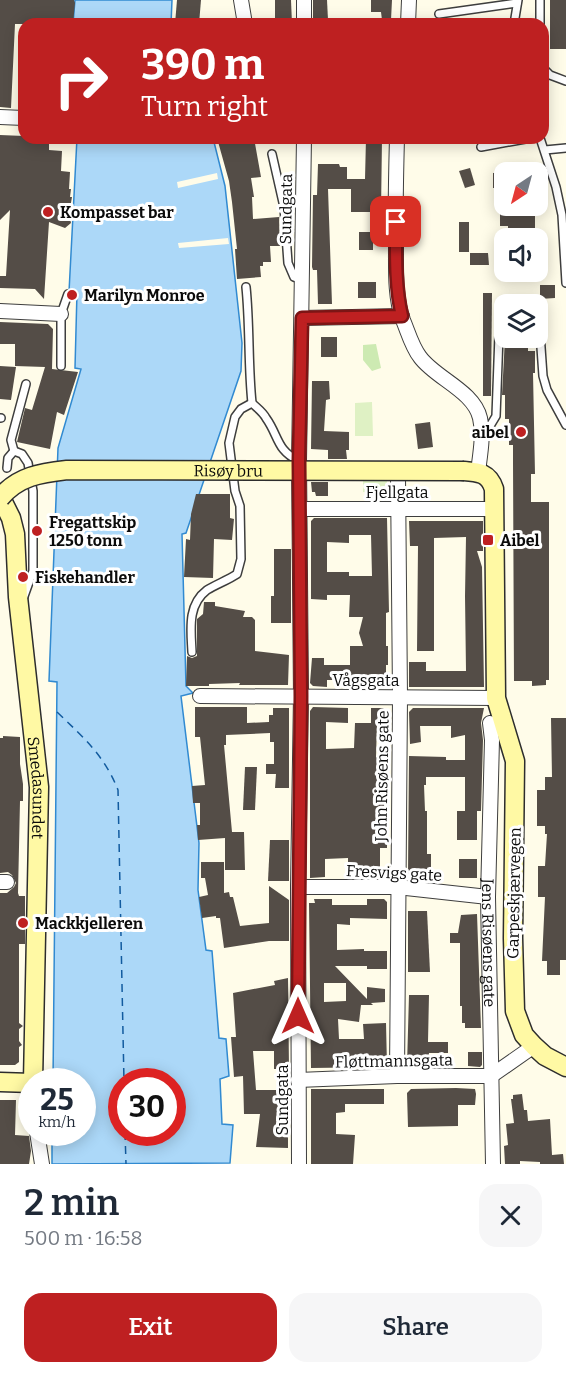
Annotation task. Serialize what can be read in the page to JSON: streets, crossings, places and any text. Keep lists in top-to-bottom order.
{
  "streets": {
    "main road": ["Risøy bru", "Smedasundet", "Garpeskjærvegen"],
    "street": [
      "Sundgata",
      "Fjellgata",
      "Vågsgata",
      "John Risøens gate",
      "Fresvigs gate",
      "Jens Risøens gate",
      "Fløttmannsgata"
    ]
  },
  "crossings": [
    ["Sundgata", "Fjellgata"],
    ["Sundgata", "Vågsgata"],
    ["Sundgata", "Fresvigs gate"],
    ["Sundgata", "Fløttmannsgata"],
    ["Risøy bru", "Smedasundet"],
    ["Fjellgata", "John Risøens gate"],
    ["Vågsgata", "John Risøens gate"],
    ["Vågsgata", "Garpeskjærvegen"],
    ["John Risøens gate", "Fresvigs gate"],
    ["John Risøens gate", "Fløttmannsgata"],
    ["Fresvigs gate", "Jens Risøens gate"],
    ["Jens Risøens gate", "Fløttmannsgata"]
  ],
  "places": {
    "other": [
      "Kompasset bar",
      "Marilyn Monroe",
      "aibel",
      "Fregattskip 1250 tonn",
      "Fiskehandler",
      "Mackkjelleren"
    ],
    "transit": ["Aibel"]
  },
  "north": "bottom left",
  "page": {
    "turn": ["390 m", "Turn right"],
    "speed": "25 km/h",
    "limit": "30",
    "heading": ["2 min", "500 m · 16:58"],
    "buttons": ["Exit", "Share"]
  }
}
